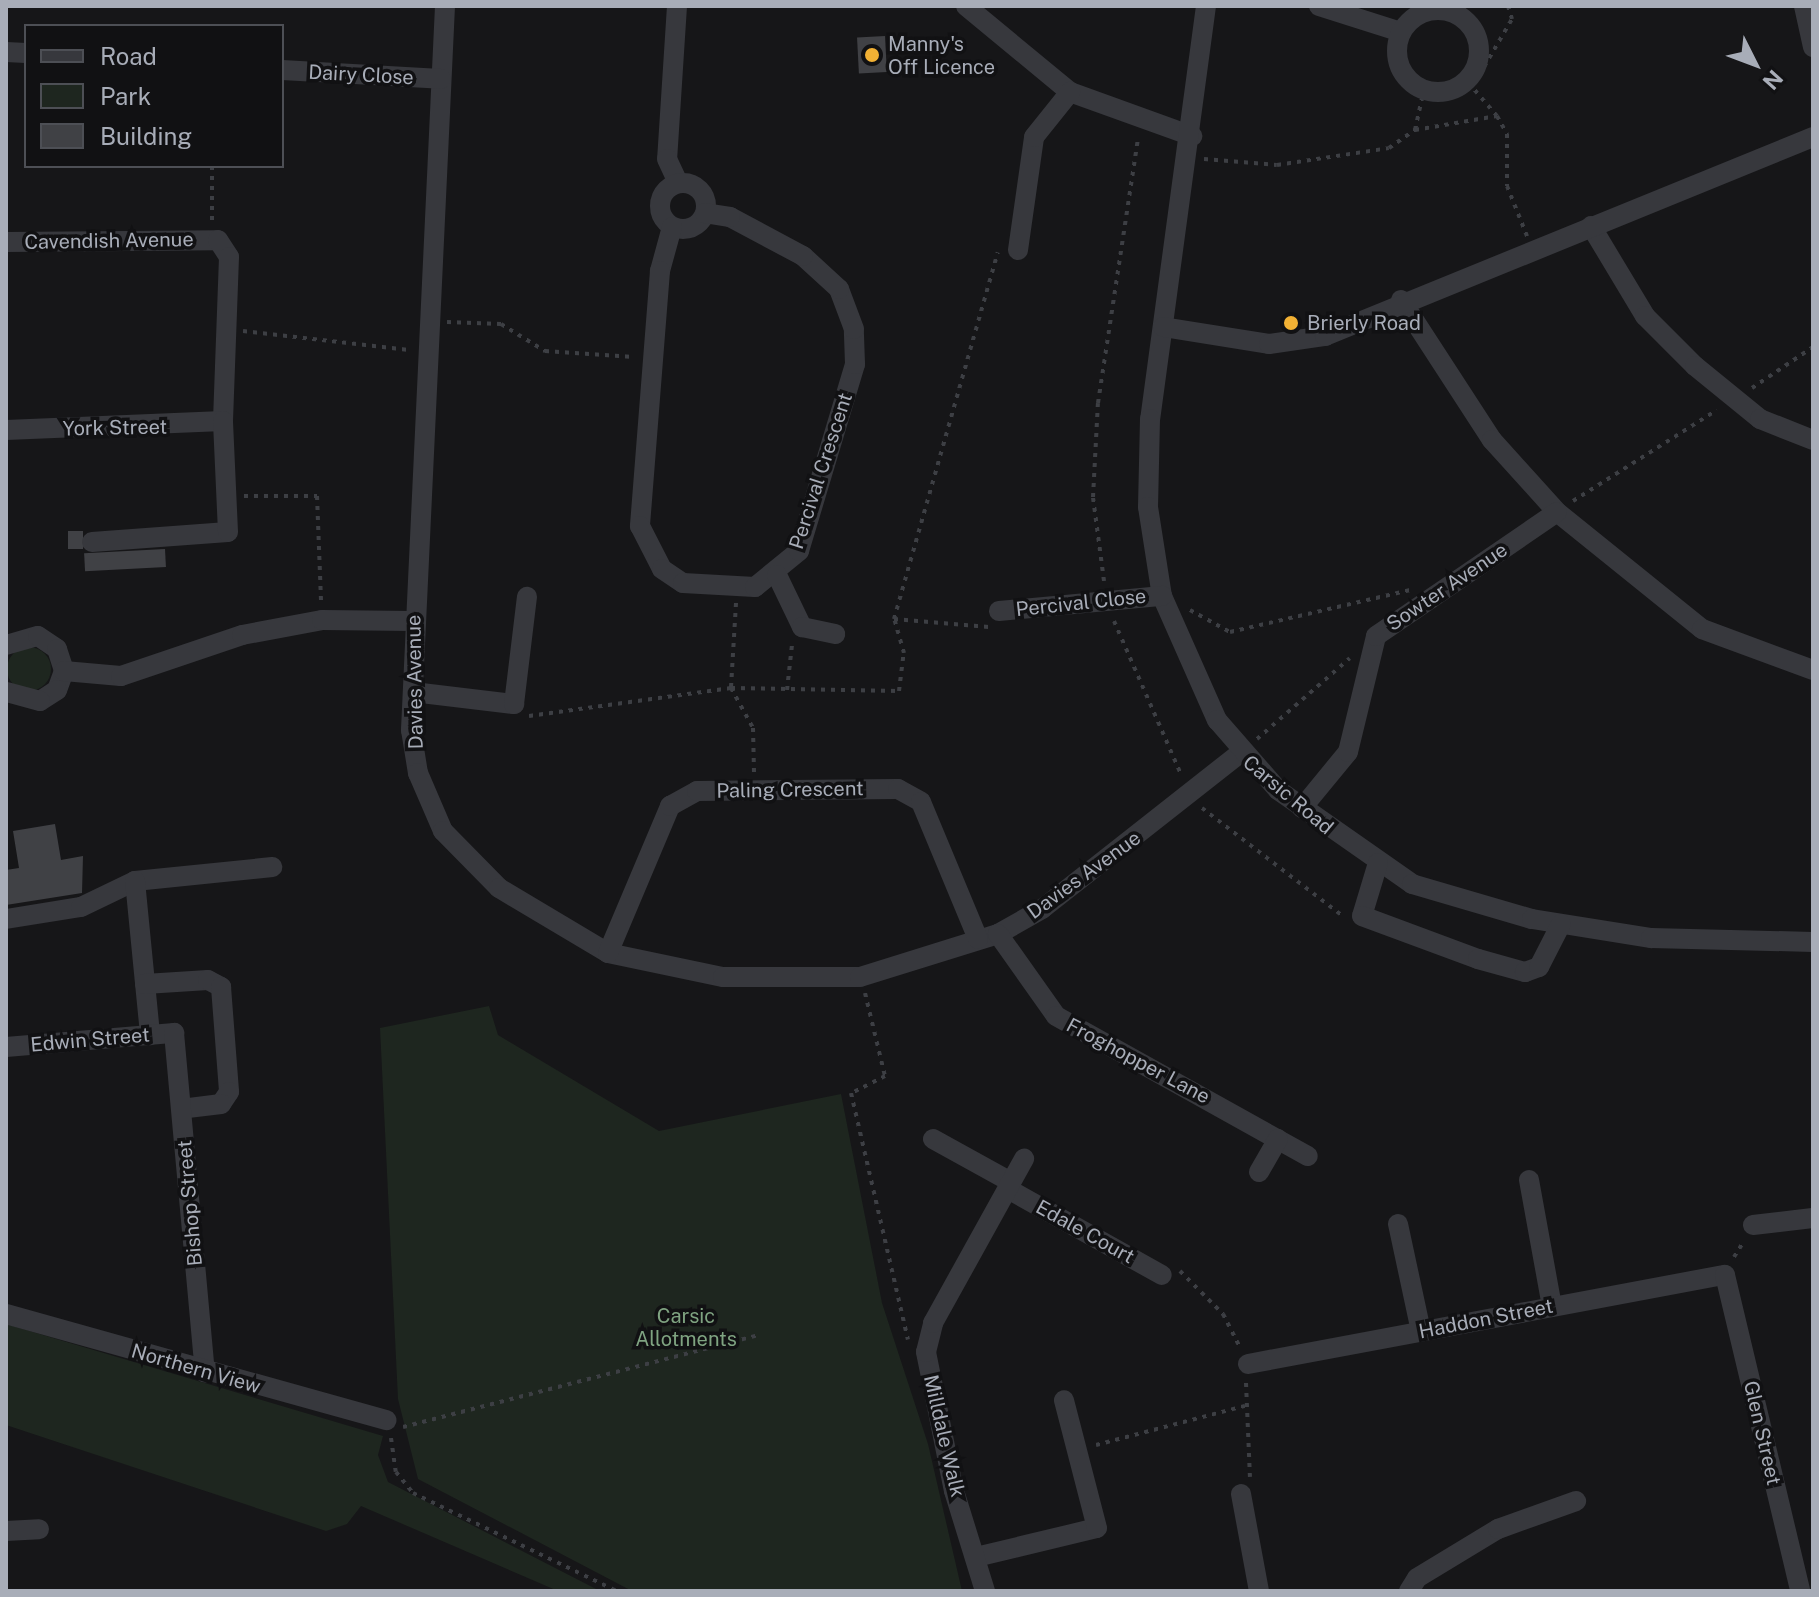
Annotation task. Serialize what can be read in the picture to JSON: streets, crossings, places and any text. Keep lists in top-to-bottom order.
{
  "streets": {
    "street": [
      "Dairy Close",
      "Cavendish Avenue",
      "York Street",
      "Percival Crescent",
      "Sowter Avenue",
      "Percival Close",
      "Davies Avenue",
      "Paling Crescent",
      "Carsic Road",
      "Edwin Street",
      "Froghopper Lane",
      "Bishop Street",
      "Edale Court",
      "Haddon Street",
      "Northern View",
      "Glen Street",
      "Milldale Walk"
    ]
  },
  "crossings": [
    ["Dairy Close", "Davies Avenue"],
    ["Cavendish Avenue", "York Street"],
    ["Sowter Avenue", "Carsic Road"],
    ["Percival Close", "Carsic Road"],
    ["Davies Avenue", "Paling Crescent"],
    ["Davies Avenue", "Carsic Road"],
    ["Davies Avenue", "Froghopper Lane"],
    ["Paling Crescent", "Froghopper Lane"],
    ["Edwin Street", "Bishop Street"],
    ["Bishop Street", "Northern View"],
    ["Edale Court", "Milldale Walk"],
    ["Haddon Street", "Glen Street"]
  ],
  "parks": ["Carsic Allotments"],
  "places": ["Manny's Off Licence", "Brierly Road"],
  "legend": ["Road", "Park", "Building"],
  "north": "bottom right"
}
